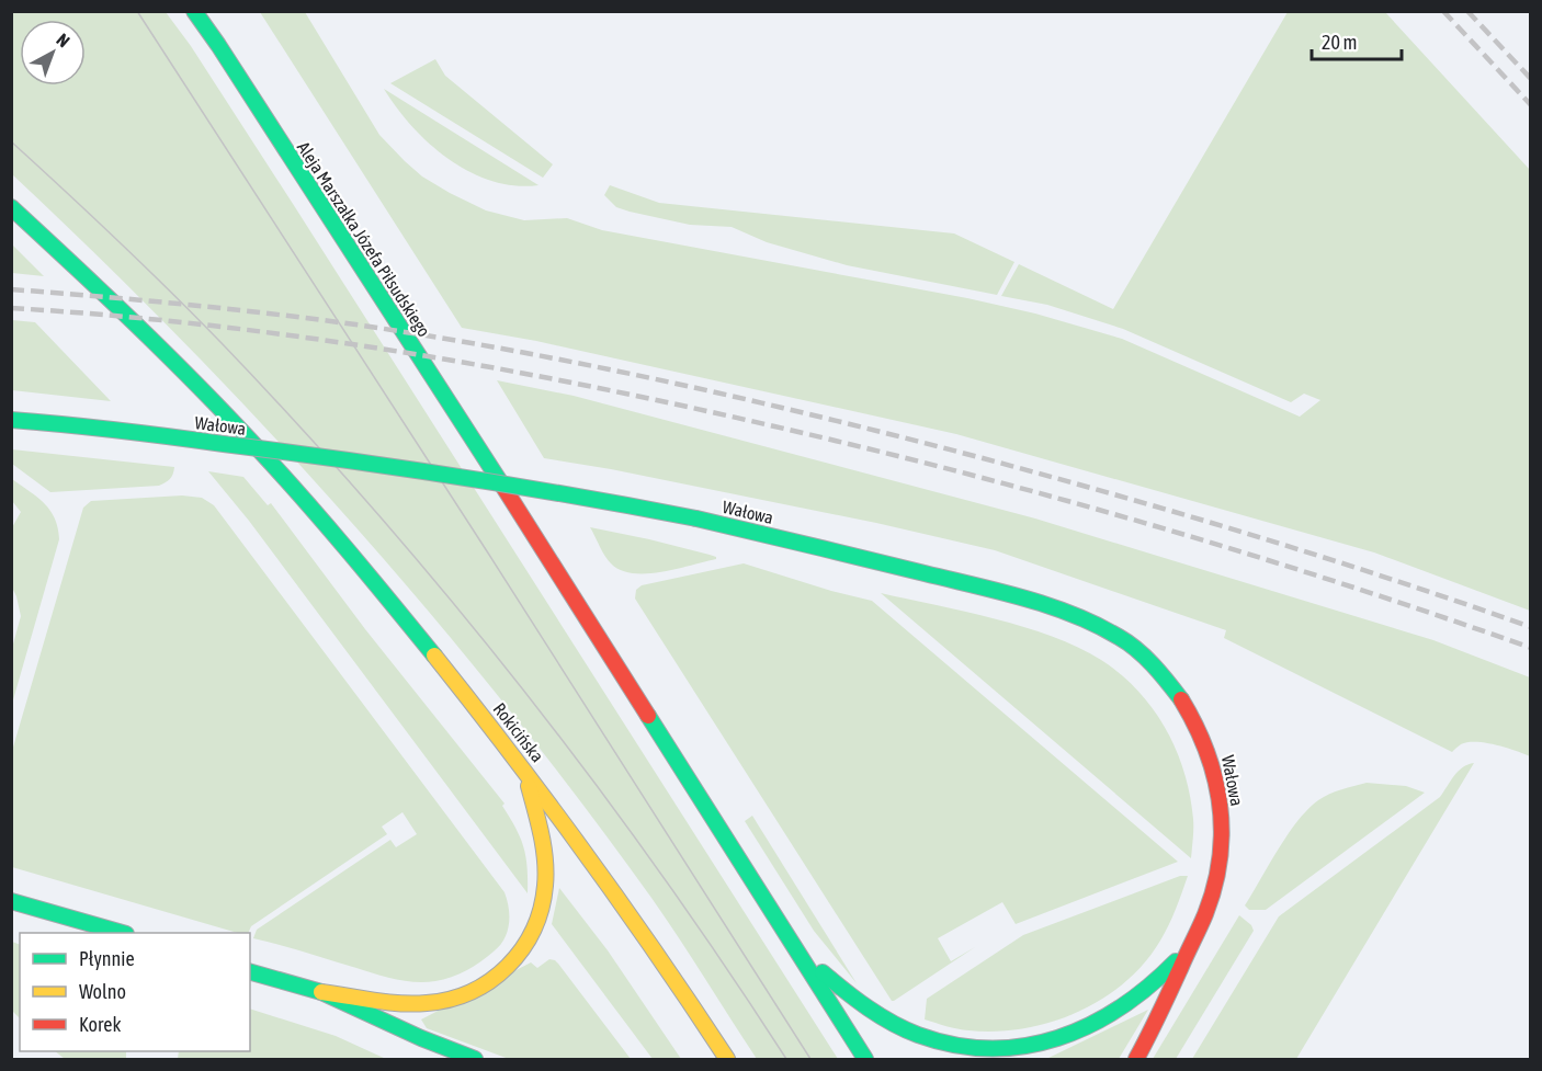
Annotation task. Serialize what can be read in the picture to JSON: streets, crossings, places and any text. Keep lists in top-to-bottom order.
{
  "streets": {
    "main road": ["Aleja Marszałka Józefa Piłsudskiego", "Wałowa", "Rokicińska"]
  },
  "legend": ["Płynnie", "Wolno", "Korek"],
  "scale_bar": "20 m",
  "north": "top right"
}
